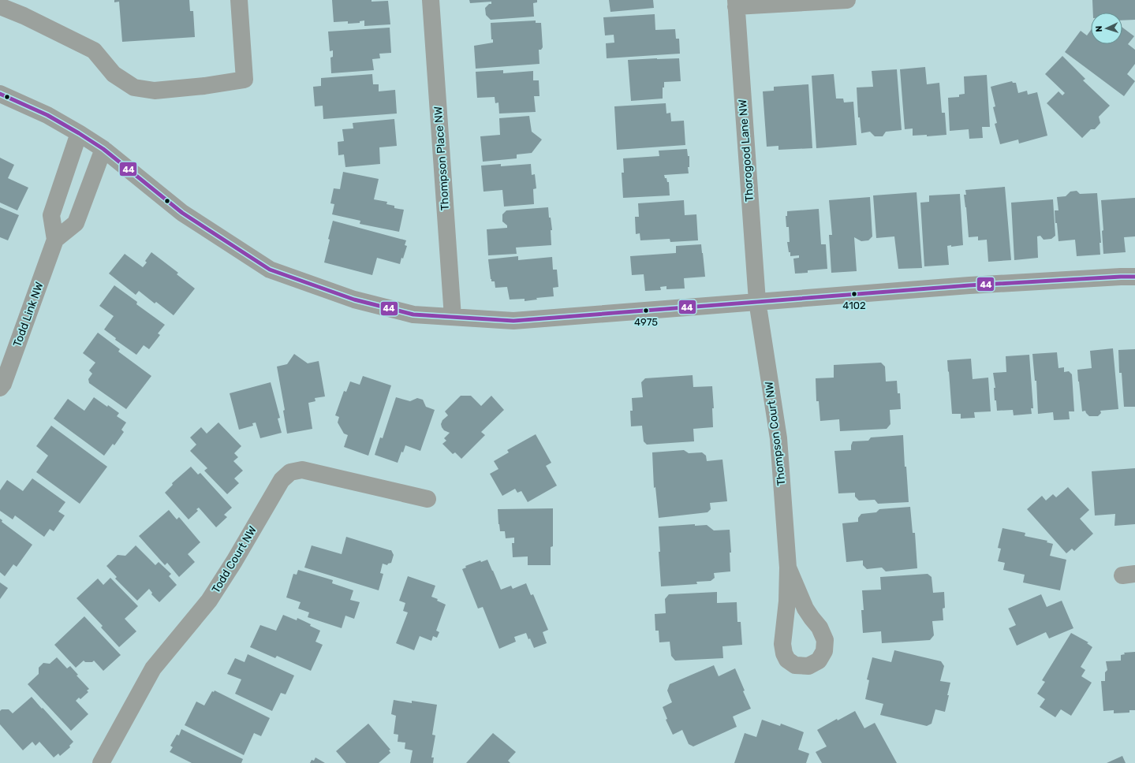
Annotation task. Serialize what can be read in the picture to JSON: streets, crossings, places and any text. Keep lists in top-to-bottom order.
{
  "streets": {
    "street": [
      "Thorogood Lane NW",
      "Thompson Place NW",
      "Todd Link NW",
      "Thompson Court NW",
      "Todd Court NW"
    ]
  },
  "crossings": [
    ["Thorogood Lane NW", "Thompson Court NW"]
  ],
  "places": ["4102", "4975"],
  "lines": ["transit line 44"],
  "north": "left"
}
